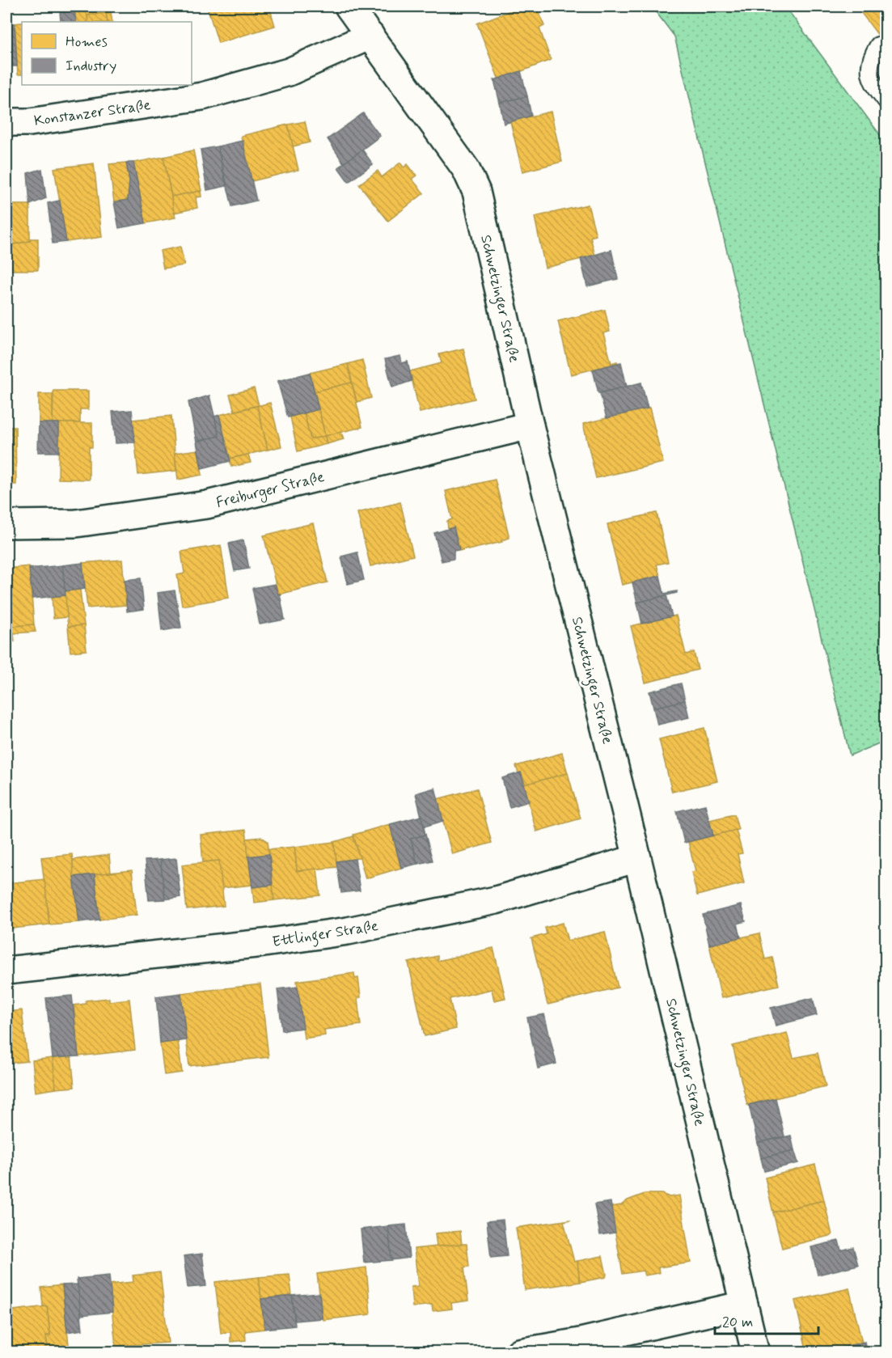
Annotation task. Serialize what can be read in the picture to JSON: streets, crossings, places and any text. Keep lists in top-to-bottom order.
{
  "streets": {
    "street": [
      "Konstanzer Straße",
      "Schwetzinger Straße",
      "Freiburger Straße",
      "Ettlinger Straße"
    ]
  },
  "crossings": [
    ["Konstanzer Straße", "Schwetzinger Straße"],
    ["Schwetzinger Straße", "Freiburger Straße"],
    ["Schwetzinger Straße", "Ettlinger Straße"]
  ],
  "legend": ["Homes", "Industry"],
  "scale_bar": "20 m"
}
